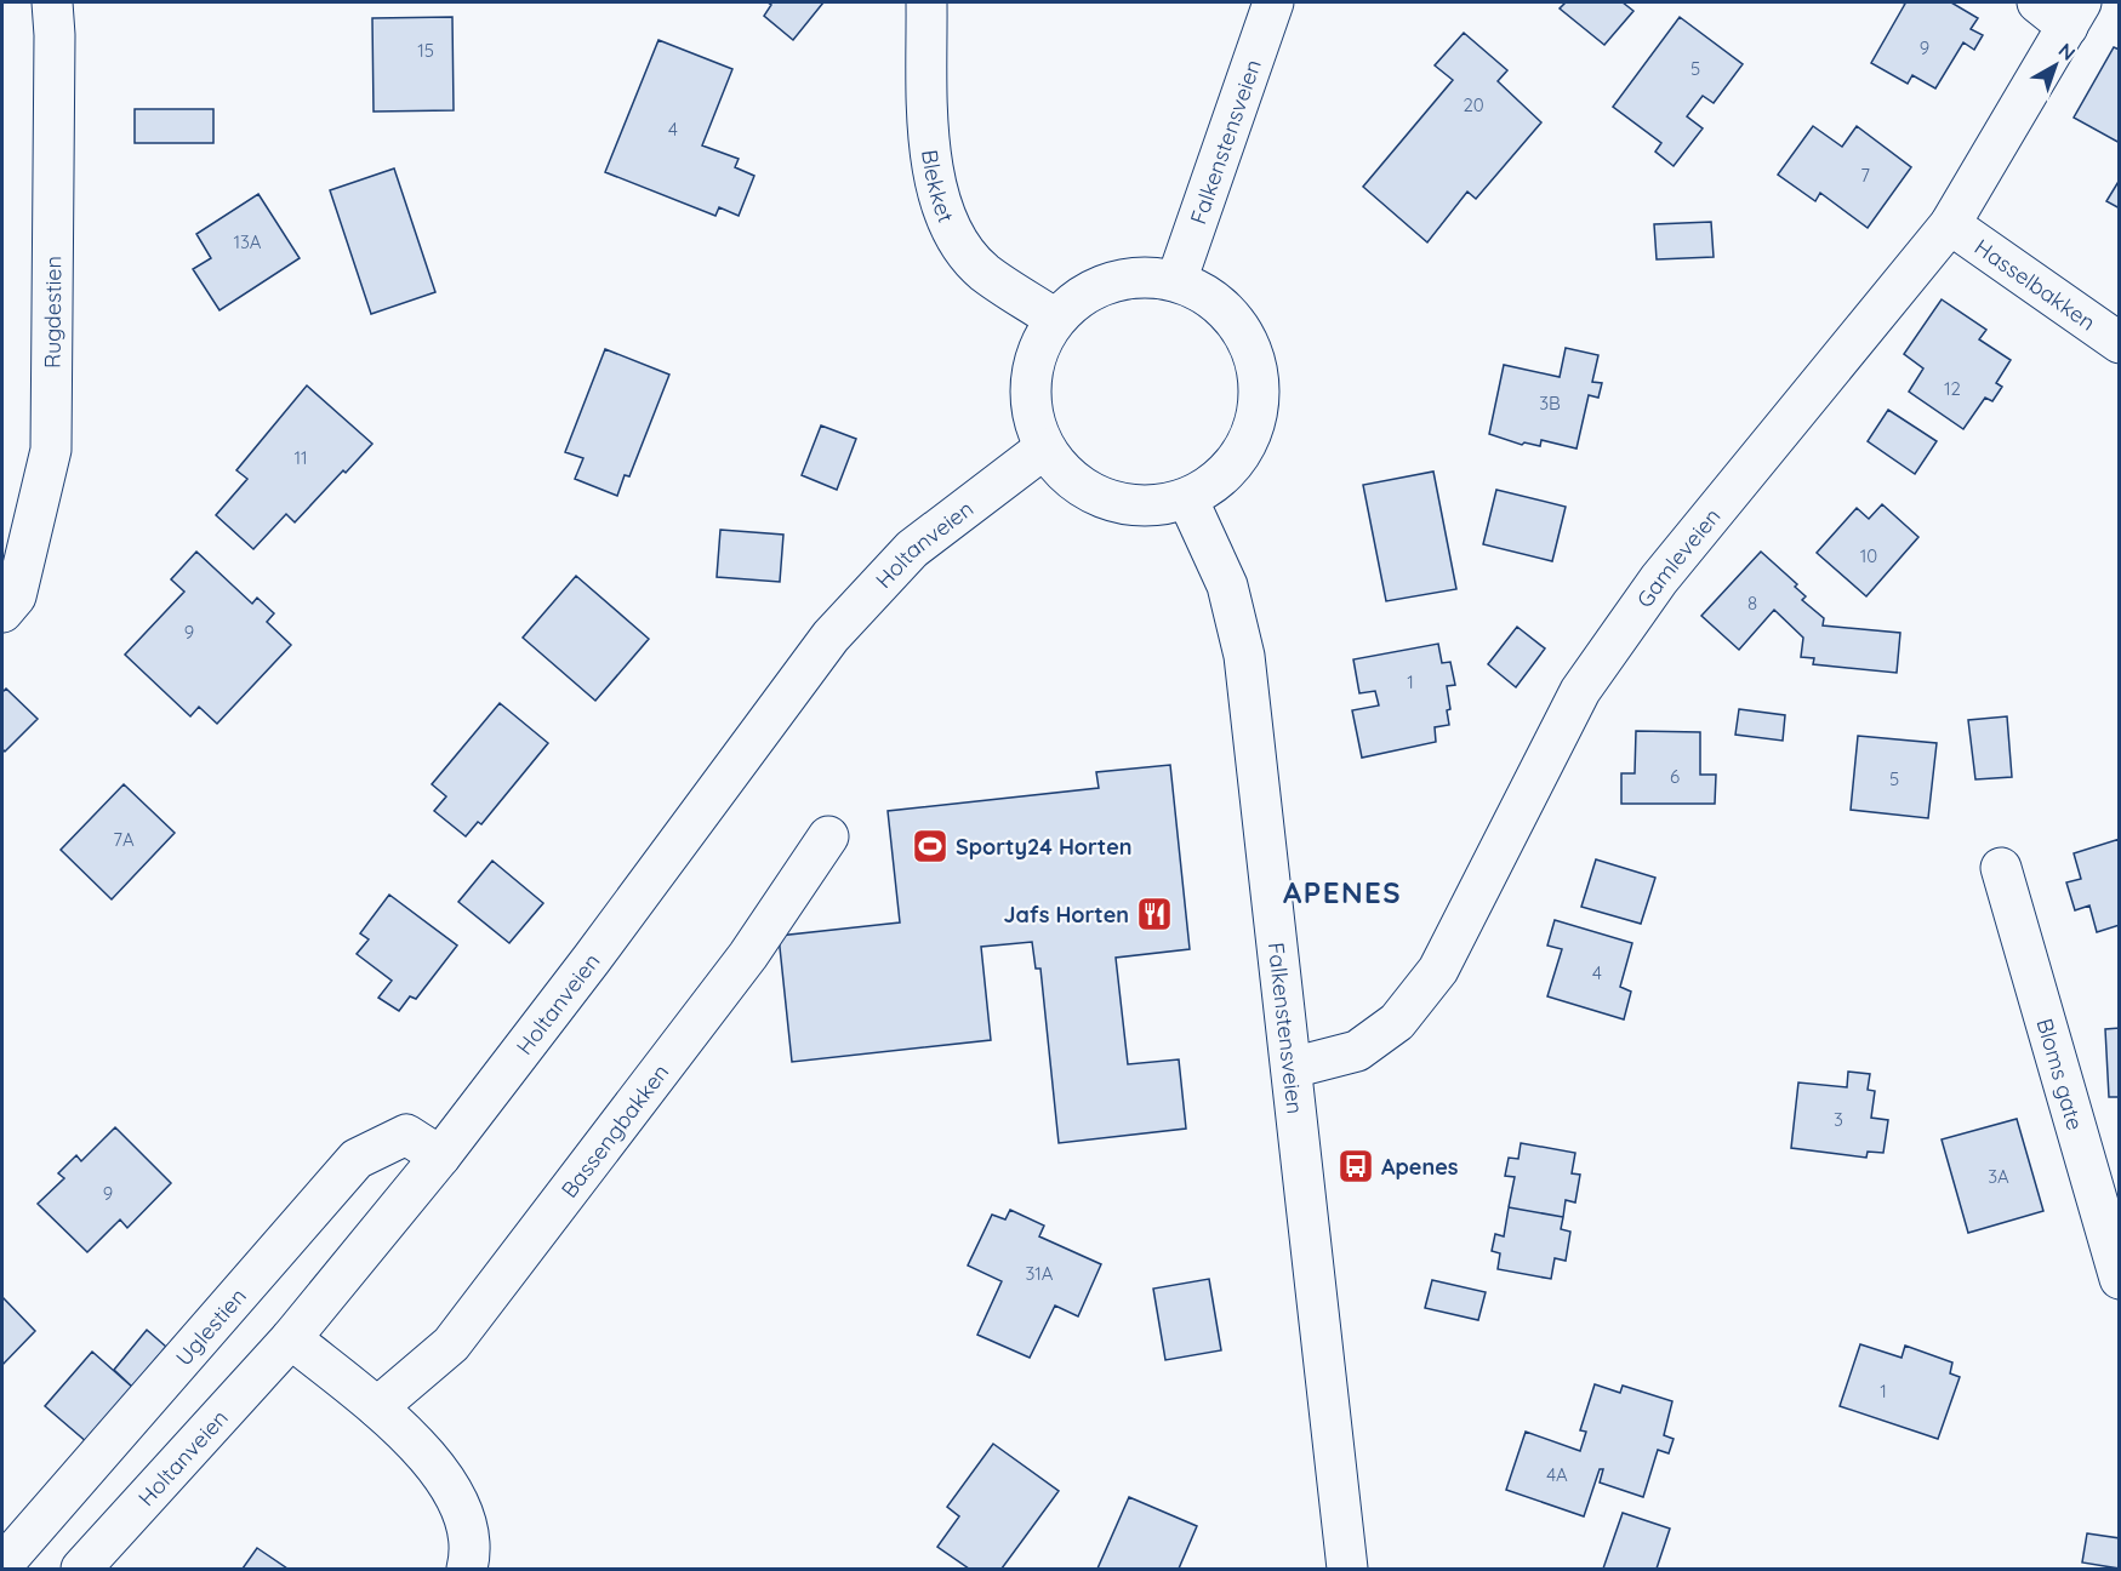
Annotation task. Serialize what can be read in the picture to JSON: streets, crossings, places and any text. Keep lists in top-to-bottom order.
{
  "streets": {
    "street": [
      "Falkenstensveien",
      "Blekket",
      "Hasselbakken",
      "Rugdestien",
      "Holtanveien",
      "Gamleveien",
      "Bloms gate",
      "Bassengbakken",
      "Uglestien"
    ]
  },
  "crossings": [
    ["Falkenstensveien", "Blekket"],
    ["Falkenstensveien", "Holtanveien"],
    ["Falkenstensveien", "Gamleveien"],
    ["Blekket", "Holtanveien"],
    ["Hasselbakken", "Gamleveien"],
    ["Holtanveien", "Uglestien"]
  ],
  "districts": ["APENES"],
  "places": {
    "sports": ["Sporty24 Horten"],
    "restaurant": ["Jafs Horten"],
    "bus stop": ["Apenes"]
  },
  "house_numbers": [
    "9",
    "15",
    "5",
    "20",
    "4",
    "7",
    "13A",
    "12",
    "3B",
    "11",
    "10",
    "8",
    "9",
    "1",
    "6",
    "5",
    "7A",
    "4",
    "3",
    "3A",
    "9",
    "31A",
    "1",
    "4A"
  ],
  "north": "top right"
}
